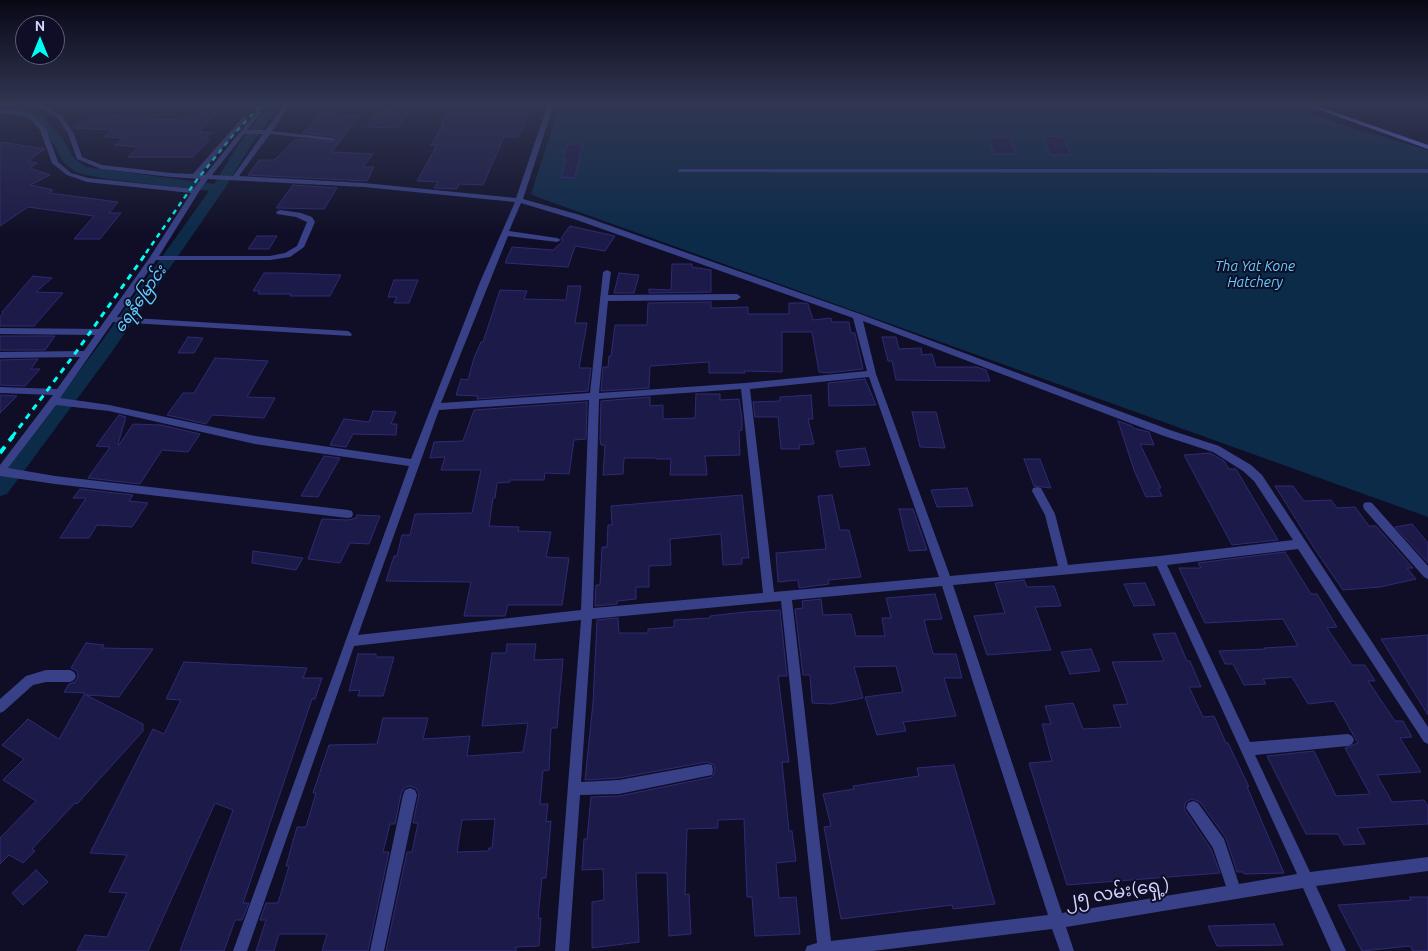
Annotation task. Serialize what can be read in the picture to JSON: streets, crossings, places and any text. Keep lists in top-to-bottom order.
{
  "streets": {
    "street": ["၂၅ လမ်း(ရှေ့)"]
  },
  "water": ["Tha Yat Kone Hatchery", "ရေနီမြောင်း"],
  "north": "top"
}
